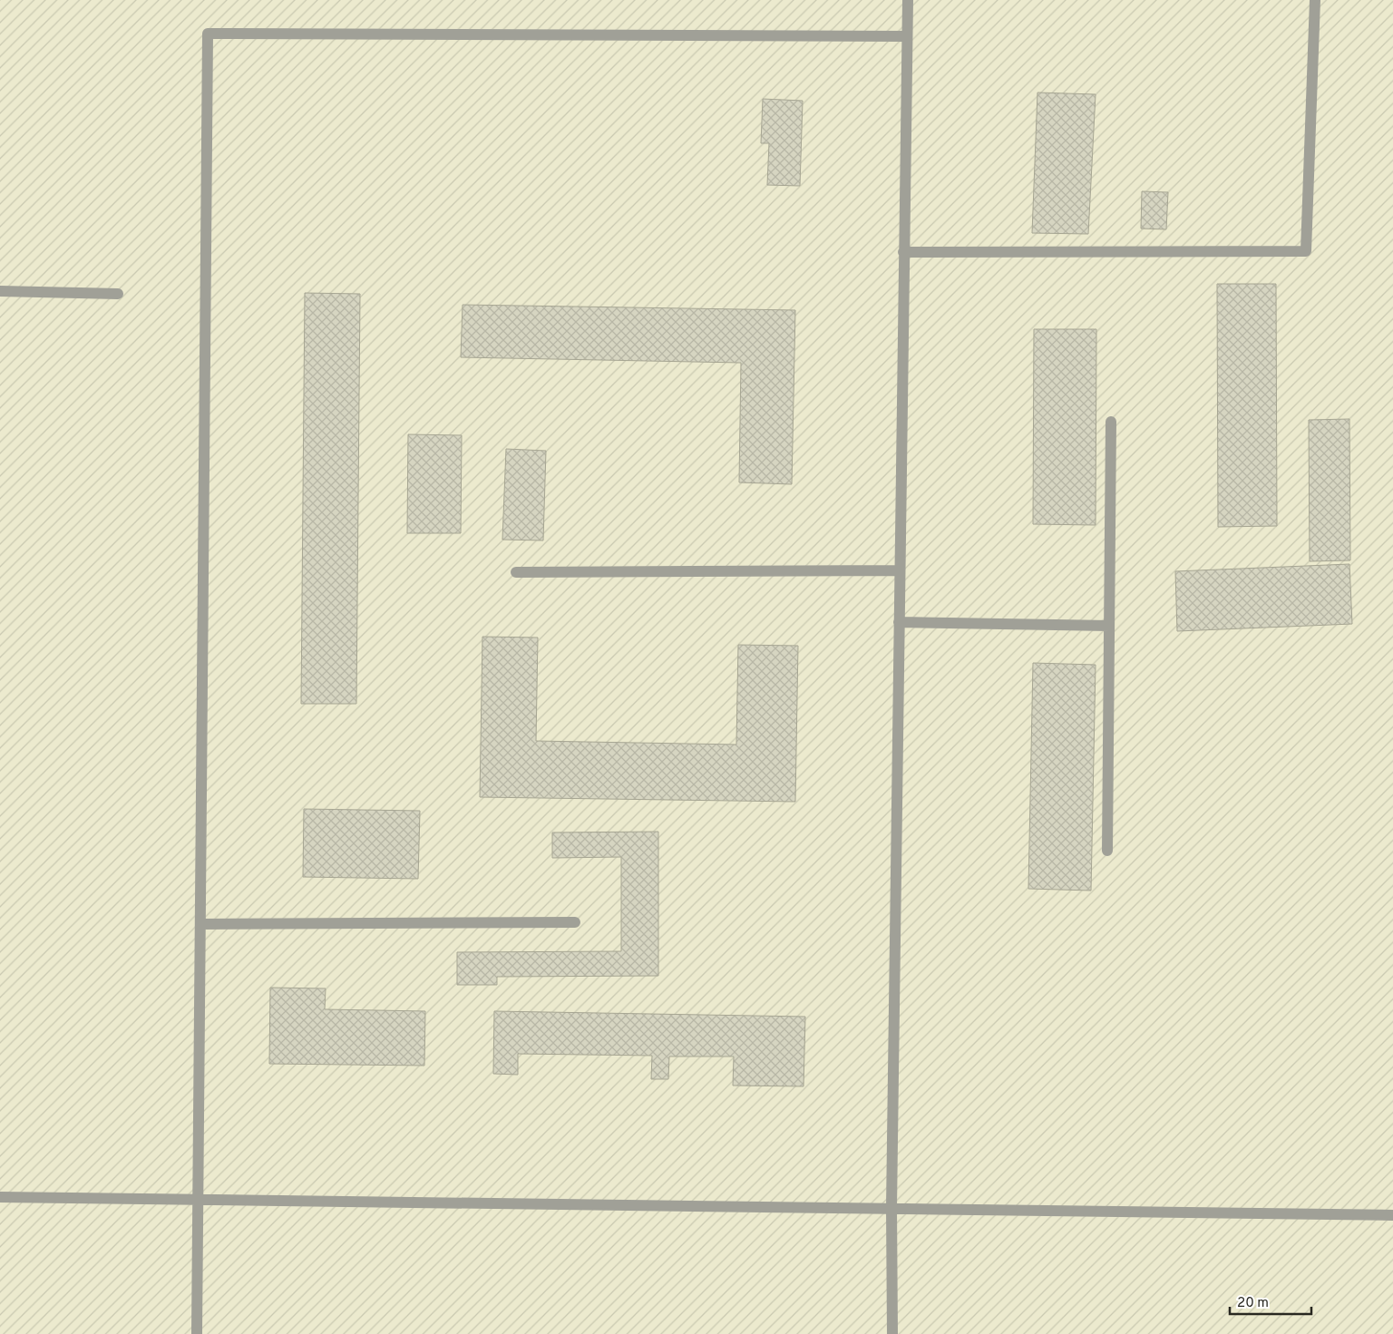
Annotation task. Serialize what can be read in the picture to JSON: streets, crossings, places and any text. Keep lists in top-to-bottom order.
{
  "scale_bar": "20 m"
}
